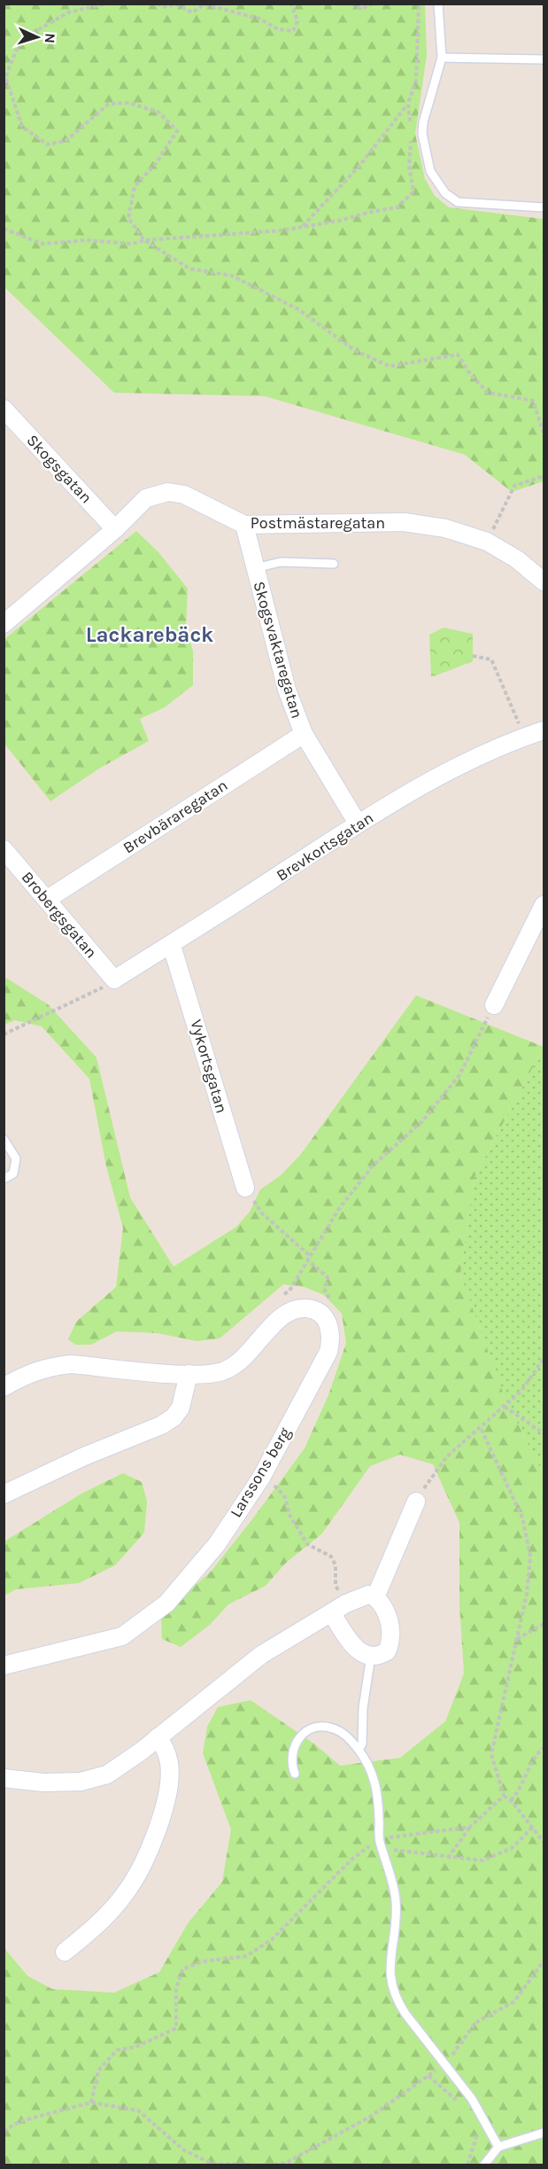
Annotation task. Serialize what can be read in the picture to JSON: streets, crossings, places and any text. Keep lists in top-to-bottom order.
{
  "streets": {
    "street": [
      "Skogsgatan",
      "Postmästaregatan",
      "Skogsvaktaregatan",
      "Brevbäraregatan",
      "Brevkortsgatan",
      "Brobergsgatan",
      "Vykortsgatan",
      "Larssons berg"
    ]
  },
  "crossings": [
    ["Skogsgatan", "Postmästaregatan"],
    ["Postmästaregatan", "Skogsvaktaregatan"],
    ["Skogsvaktaregatan", "Brevbäraregatan"],
    ["Skogsvaktaregatan", "Brevkortsgatan"],
    ["Brevbäraregatan", "Brobergsgatan"],
    ["Brevkortsgatan", "Brobergsgatan"],
    ["Brevkortsgatan", "Vykortsgatan"]
  ],
  "districts": ["Lackarebäck"],
  "north": "right"
}
